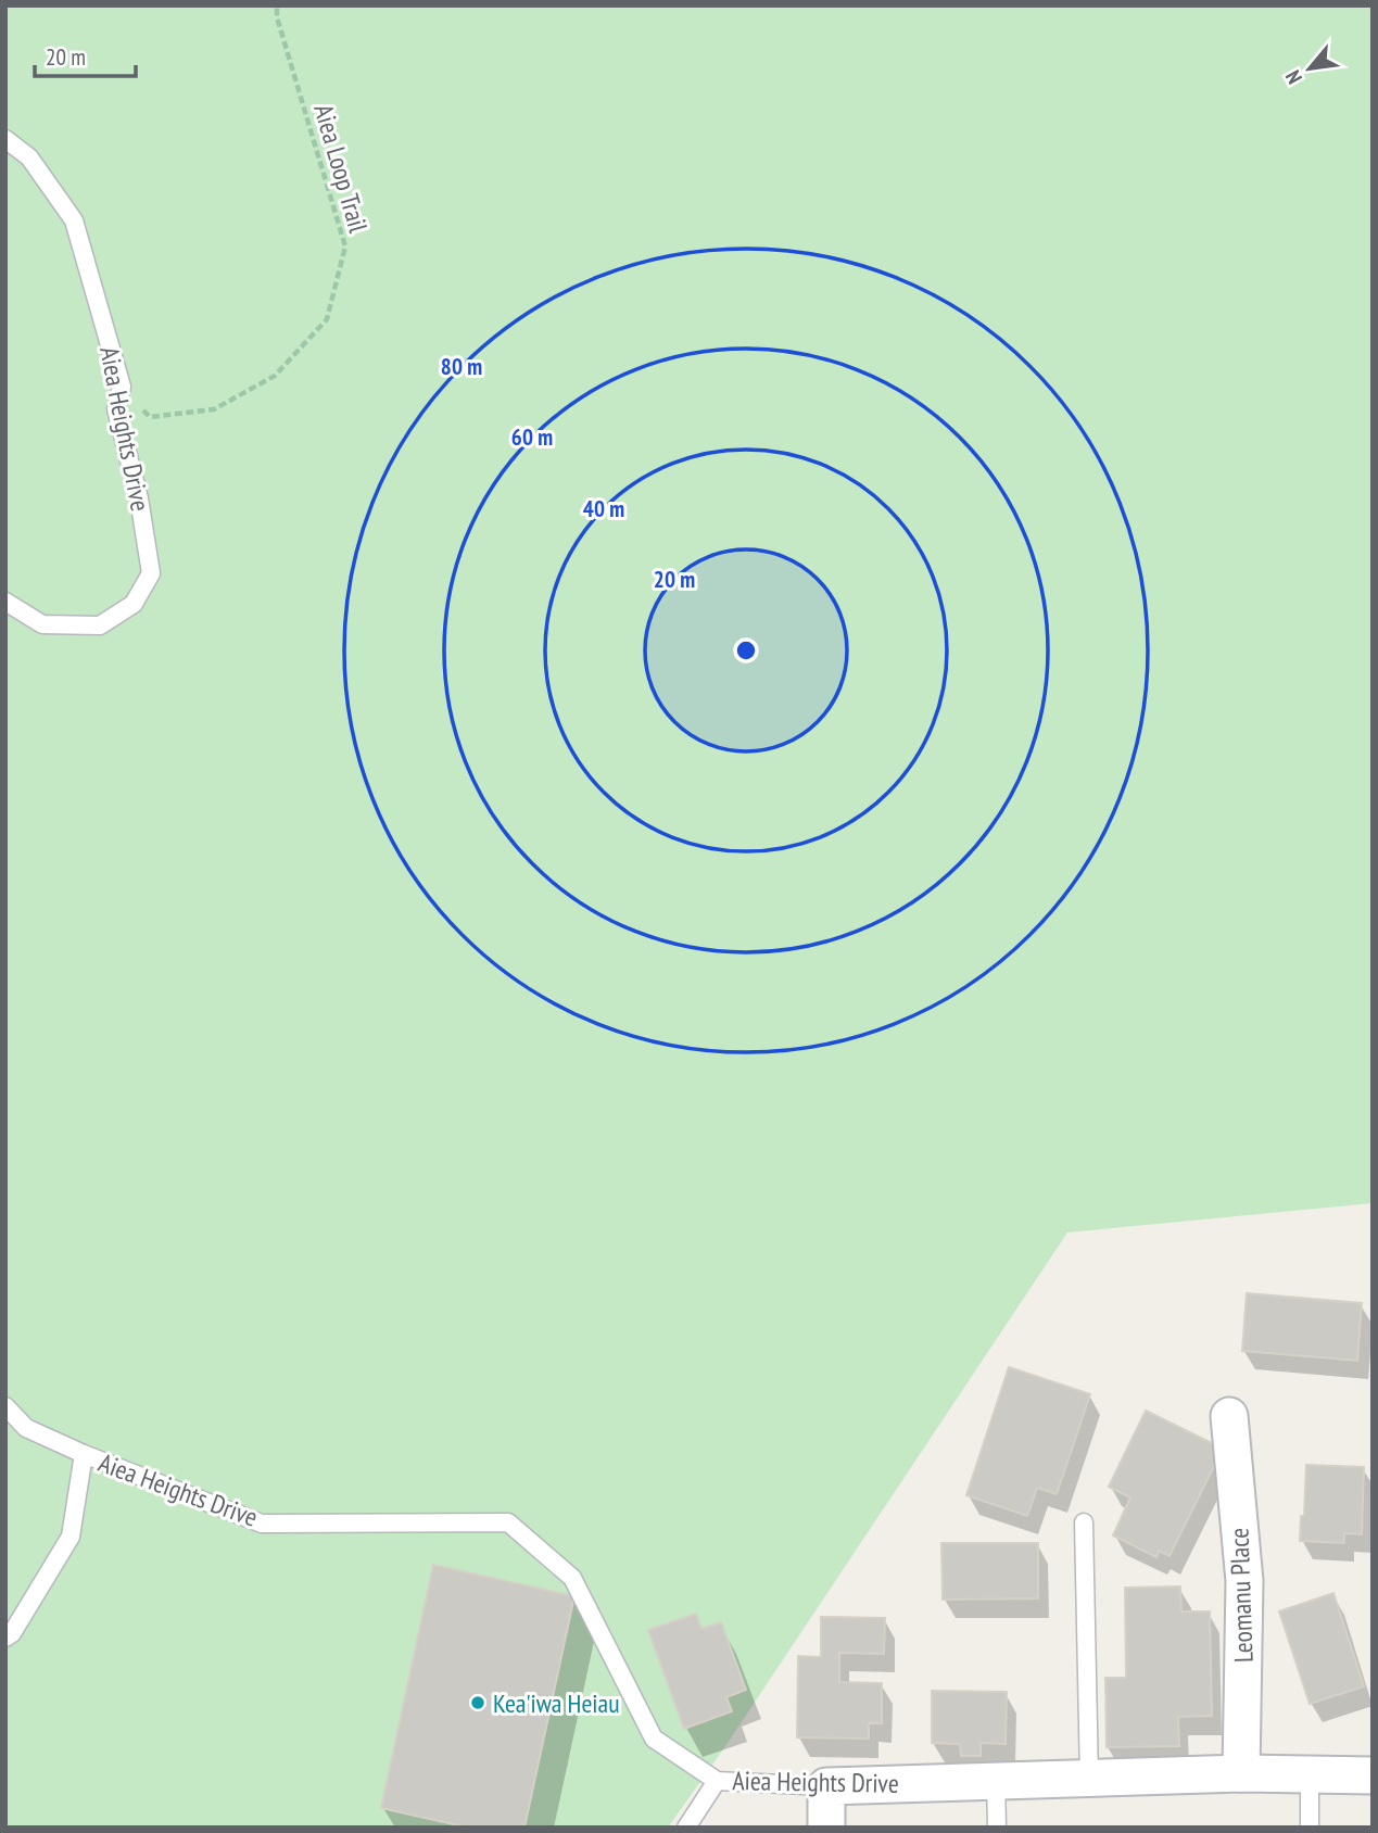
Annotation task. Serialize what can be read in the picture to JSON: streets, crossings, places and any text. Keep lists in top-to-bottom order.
{
  "streets": {
    "street": ["Aiea Heights Drive", "Leomanu Place"],
    "path": ["Aiea Loop Trail"]
  },
  "crossings": [
    ["Aiea Loop Trail", "Aiea Heights Drive"],
    ["Aiea Heights Drive", "Leomanu Place"]
  ],
  "places": ["Kea'iwa Heiau"],
  "scale_bar": "20 m",
  "north": "bottom left",
  "rings": [
    "80 m",
    "60 m",
    "40 m",
    "20 m"
  ]
}
